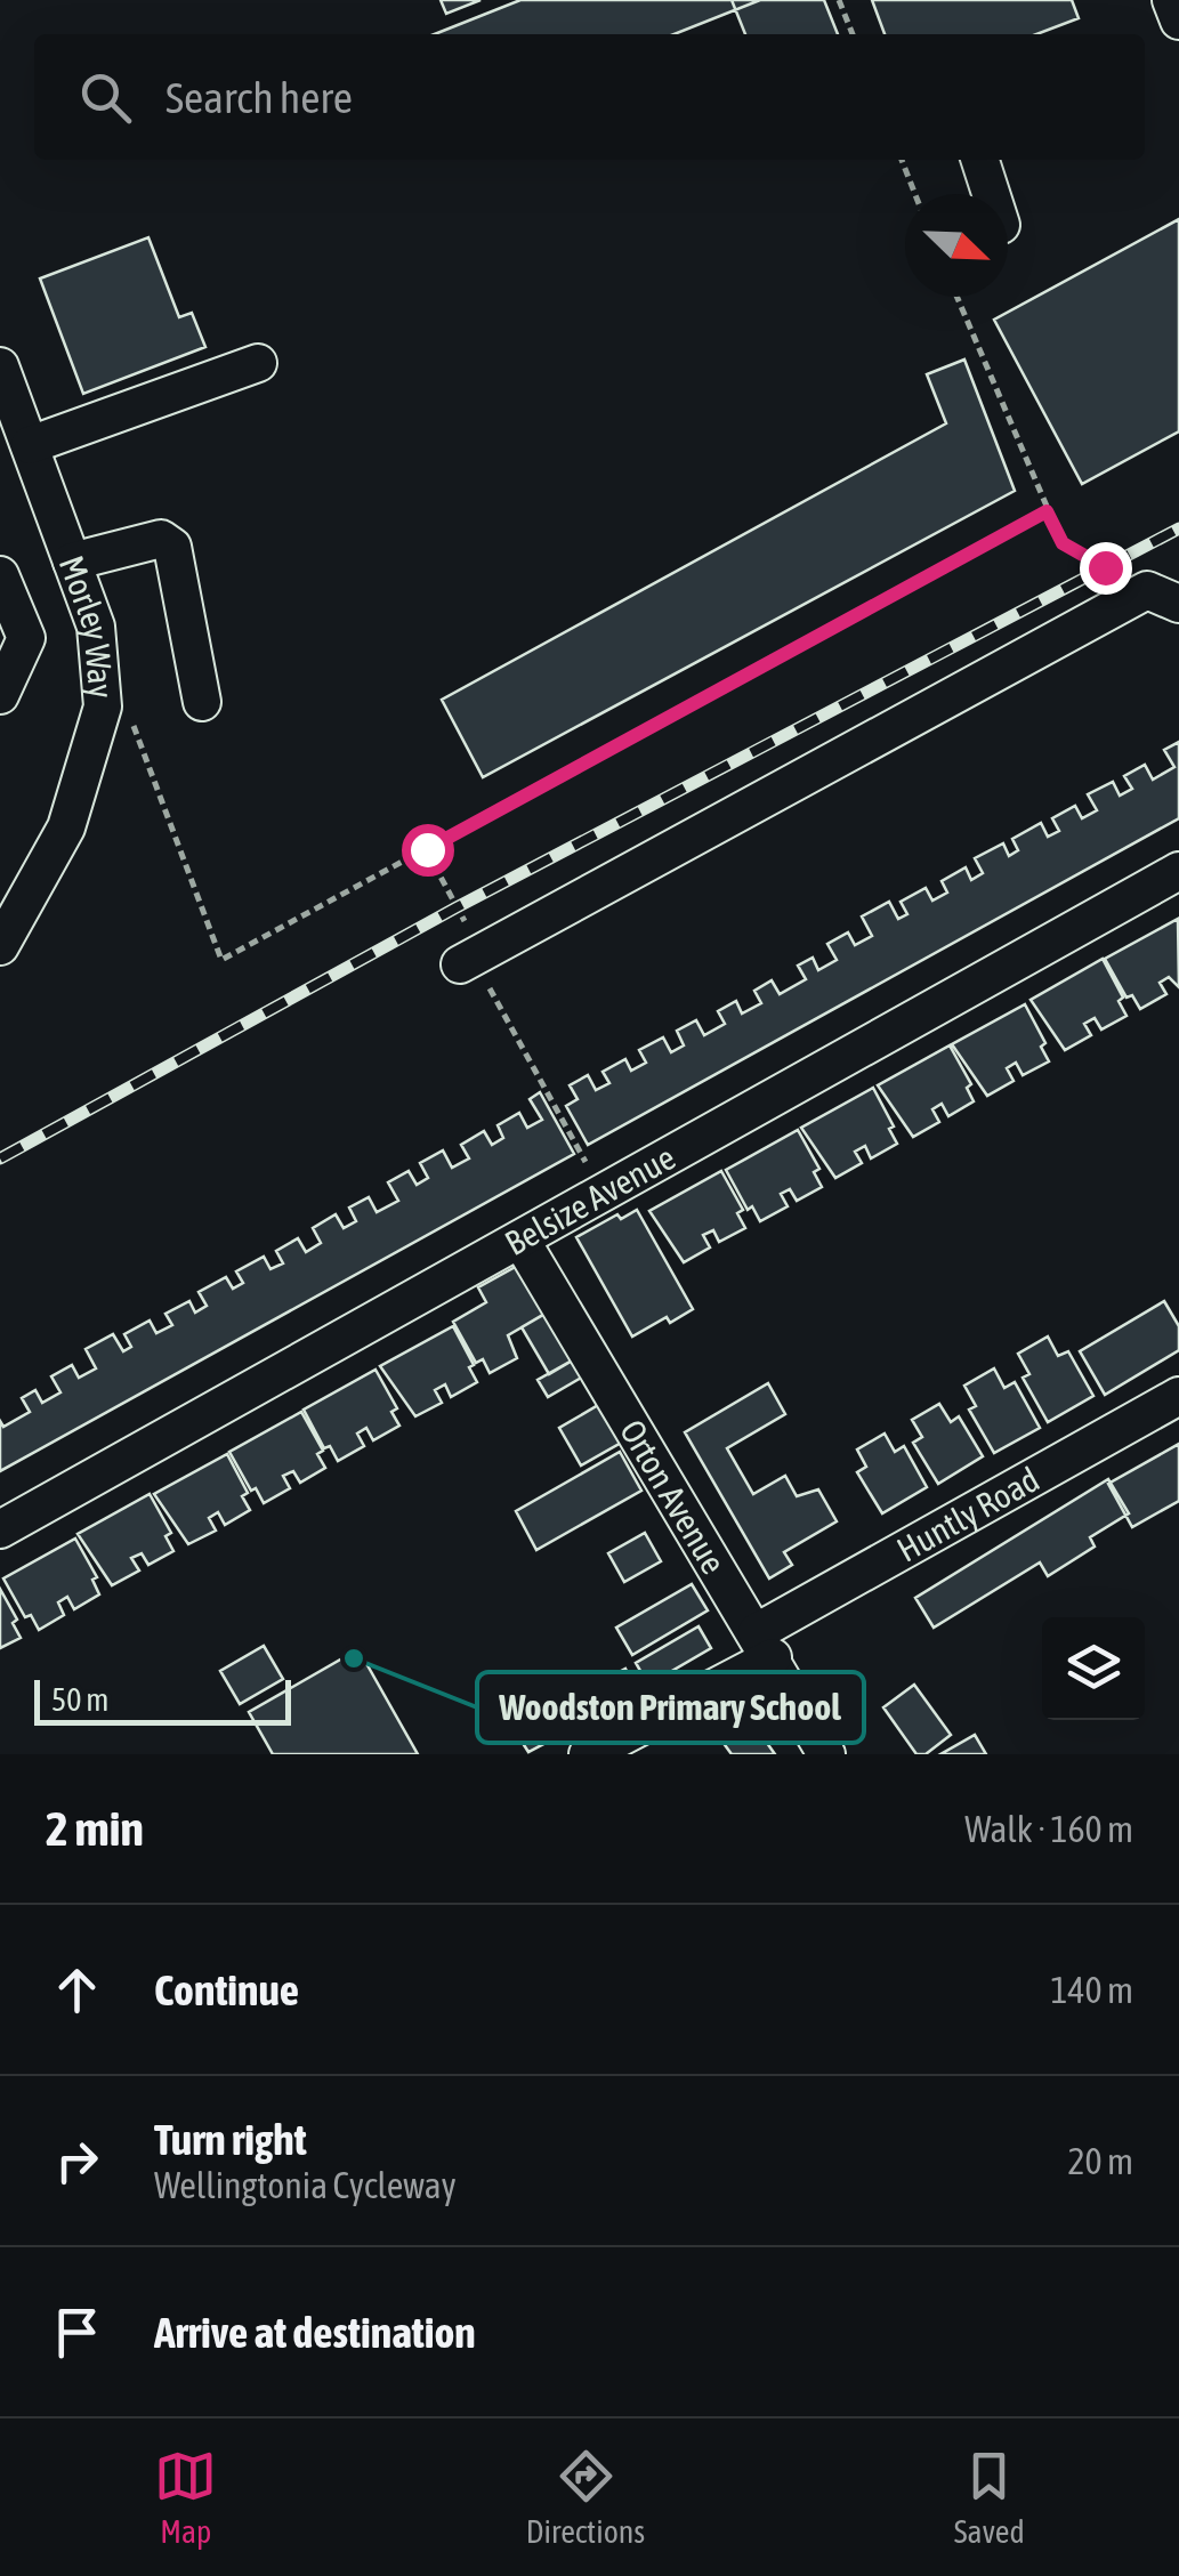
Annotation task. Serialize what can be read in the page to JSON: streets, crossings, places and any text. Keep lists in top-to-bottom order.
{
  "streets": {
    "street": [
      "Morley Way",
      "Belsize Avenue",
      "Orton Avenue",
      "Huntly Road"
    ]
  },
  "crossings": [
    ["Belsize Avenue", "Orton Avenue"],
    ["Orton Avenue", "Huntly Road"]
  ],
  "places": ["Woodston Primary School"],
  "scale_bar": "50 m",
  "north": "bottom right",
  "page": {
    "search": "Search here",
    "scale": "50 m",
    "heading": ["2 min", "Walk · 160 m"],
    "list": [
      ["Continue", "140 m"],
      ["Turn right", "Wellingtonia Cycleway", "20 m"],
      "Arrive at destination"
    ],
    "nav": ["Map", "Directions", "Saved"]
  }
}
